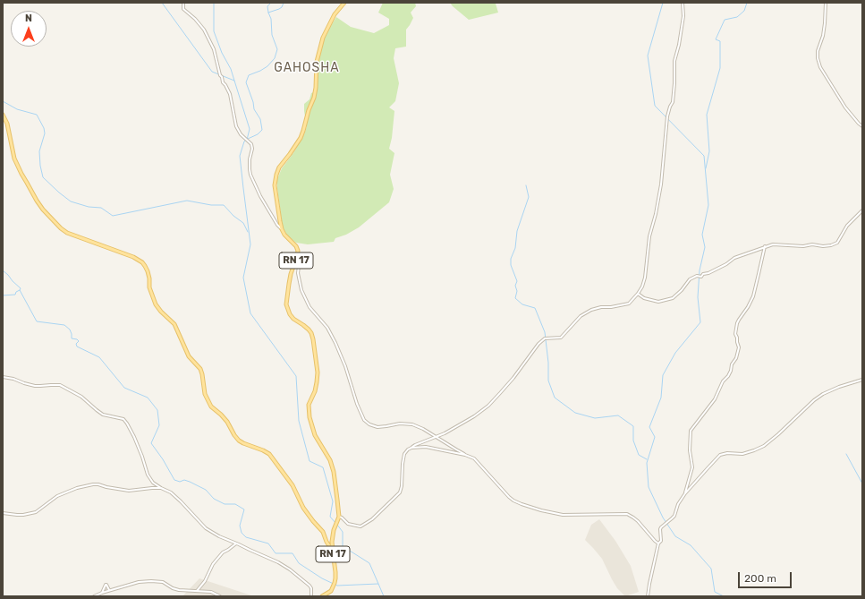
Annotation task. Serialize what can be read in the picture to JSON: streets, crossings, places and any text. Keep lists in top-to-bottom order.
{
  "streets": {
    "main road": ["RN 17"]
  },
  "districts": ["GAHOSHA"],
  "scale_bar": "200 m",
  "north": "top"
}
